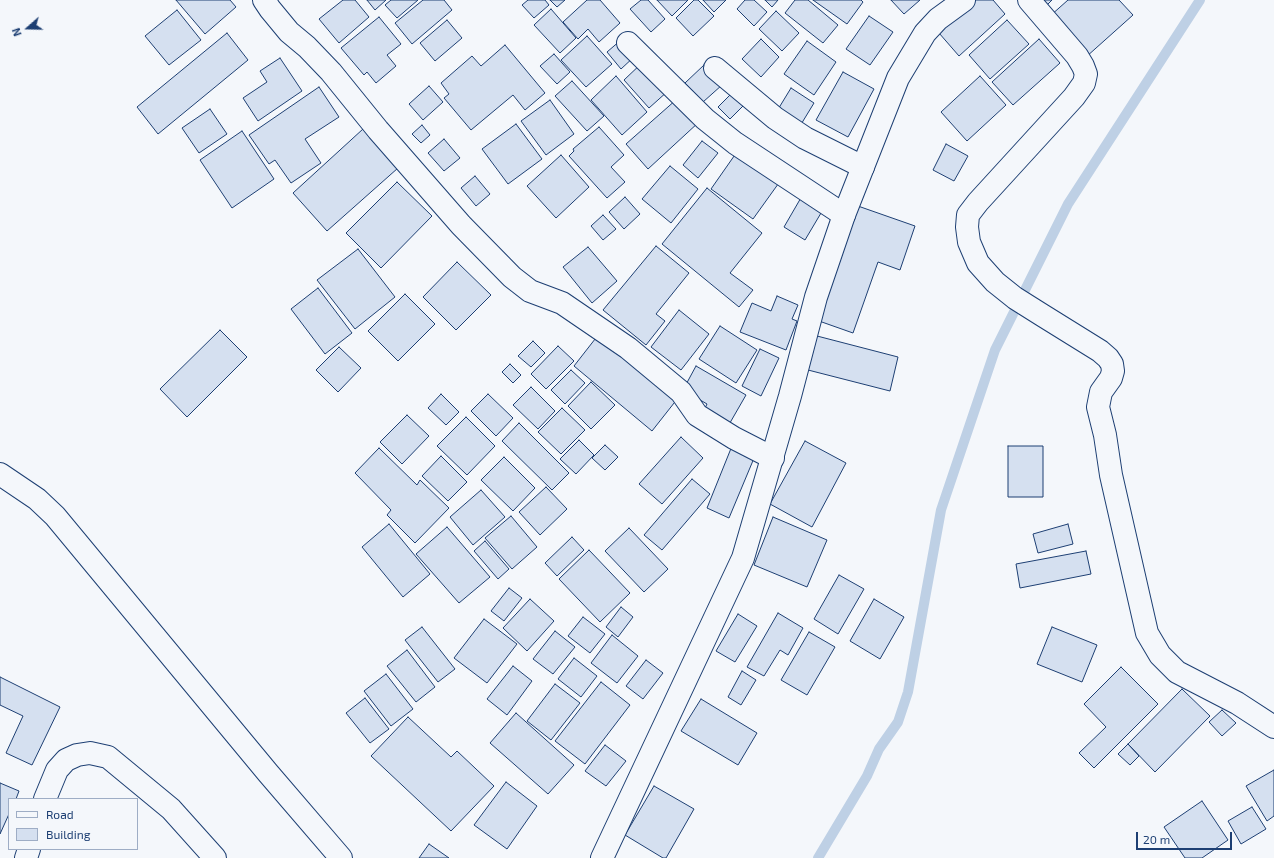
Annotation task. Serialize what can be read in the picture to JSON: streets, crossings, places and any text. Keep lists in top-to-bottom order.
{
  "legend": ["Road", "Building"],
  "scale_bar": "20 m",
  "north": "left"
}
